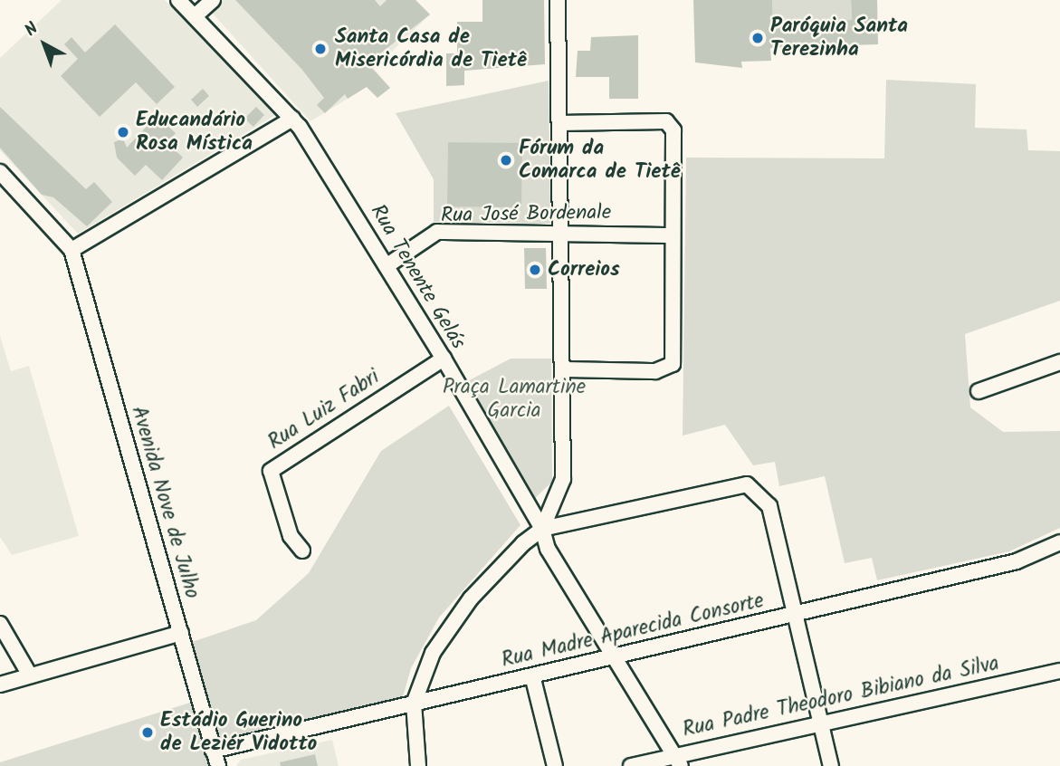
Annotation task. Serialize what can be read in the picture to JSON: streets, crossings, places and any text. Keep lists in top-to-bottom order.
{
  "streets": {
    "street": [
      "Rua José Bordenale",
      "Rua Tenente Gelás",
      "Rua Luiz Fabri",
      "Avenida Nove de Julho",
      "Rua Madre Aparecida Consorte",
      "Rua Padre Theodoro Bibiano da Silva"
    ]
  },
  "crossings": [
    ["Rua José Bordenale", "Rua Tenente Gelás"],
    ["Rua Tenente Gelás", "Rua Luiz Fabri"],
    ["Rua Tenente Gelás", "Rua Madre Aparecida Consorte"],
    ["Rua Tenente Gelás", "Rua Padre Theodoro Bibiano da Silva"],
    ["Avenida Nove de Julho", "Rua Madre Aparecida Consorte"]
  ],
  "parks": ["Praça Lamartine Garcia"],
  "places": [
    "Paróquia Santa Terezinha",
    "Santa Casa de Misericórdia de Tietê",
    "Educandário Rosa Mística",
    "Fórum da Comarca de Tietê",
    "Correios",
    "Estádio Guerino de Leziér Vidotto"
  ],
  "north": "top left"
}
